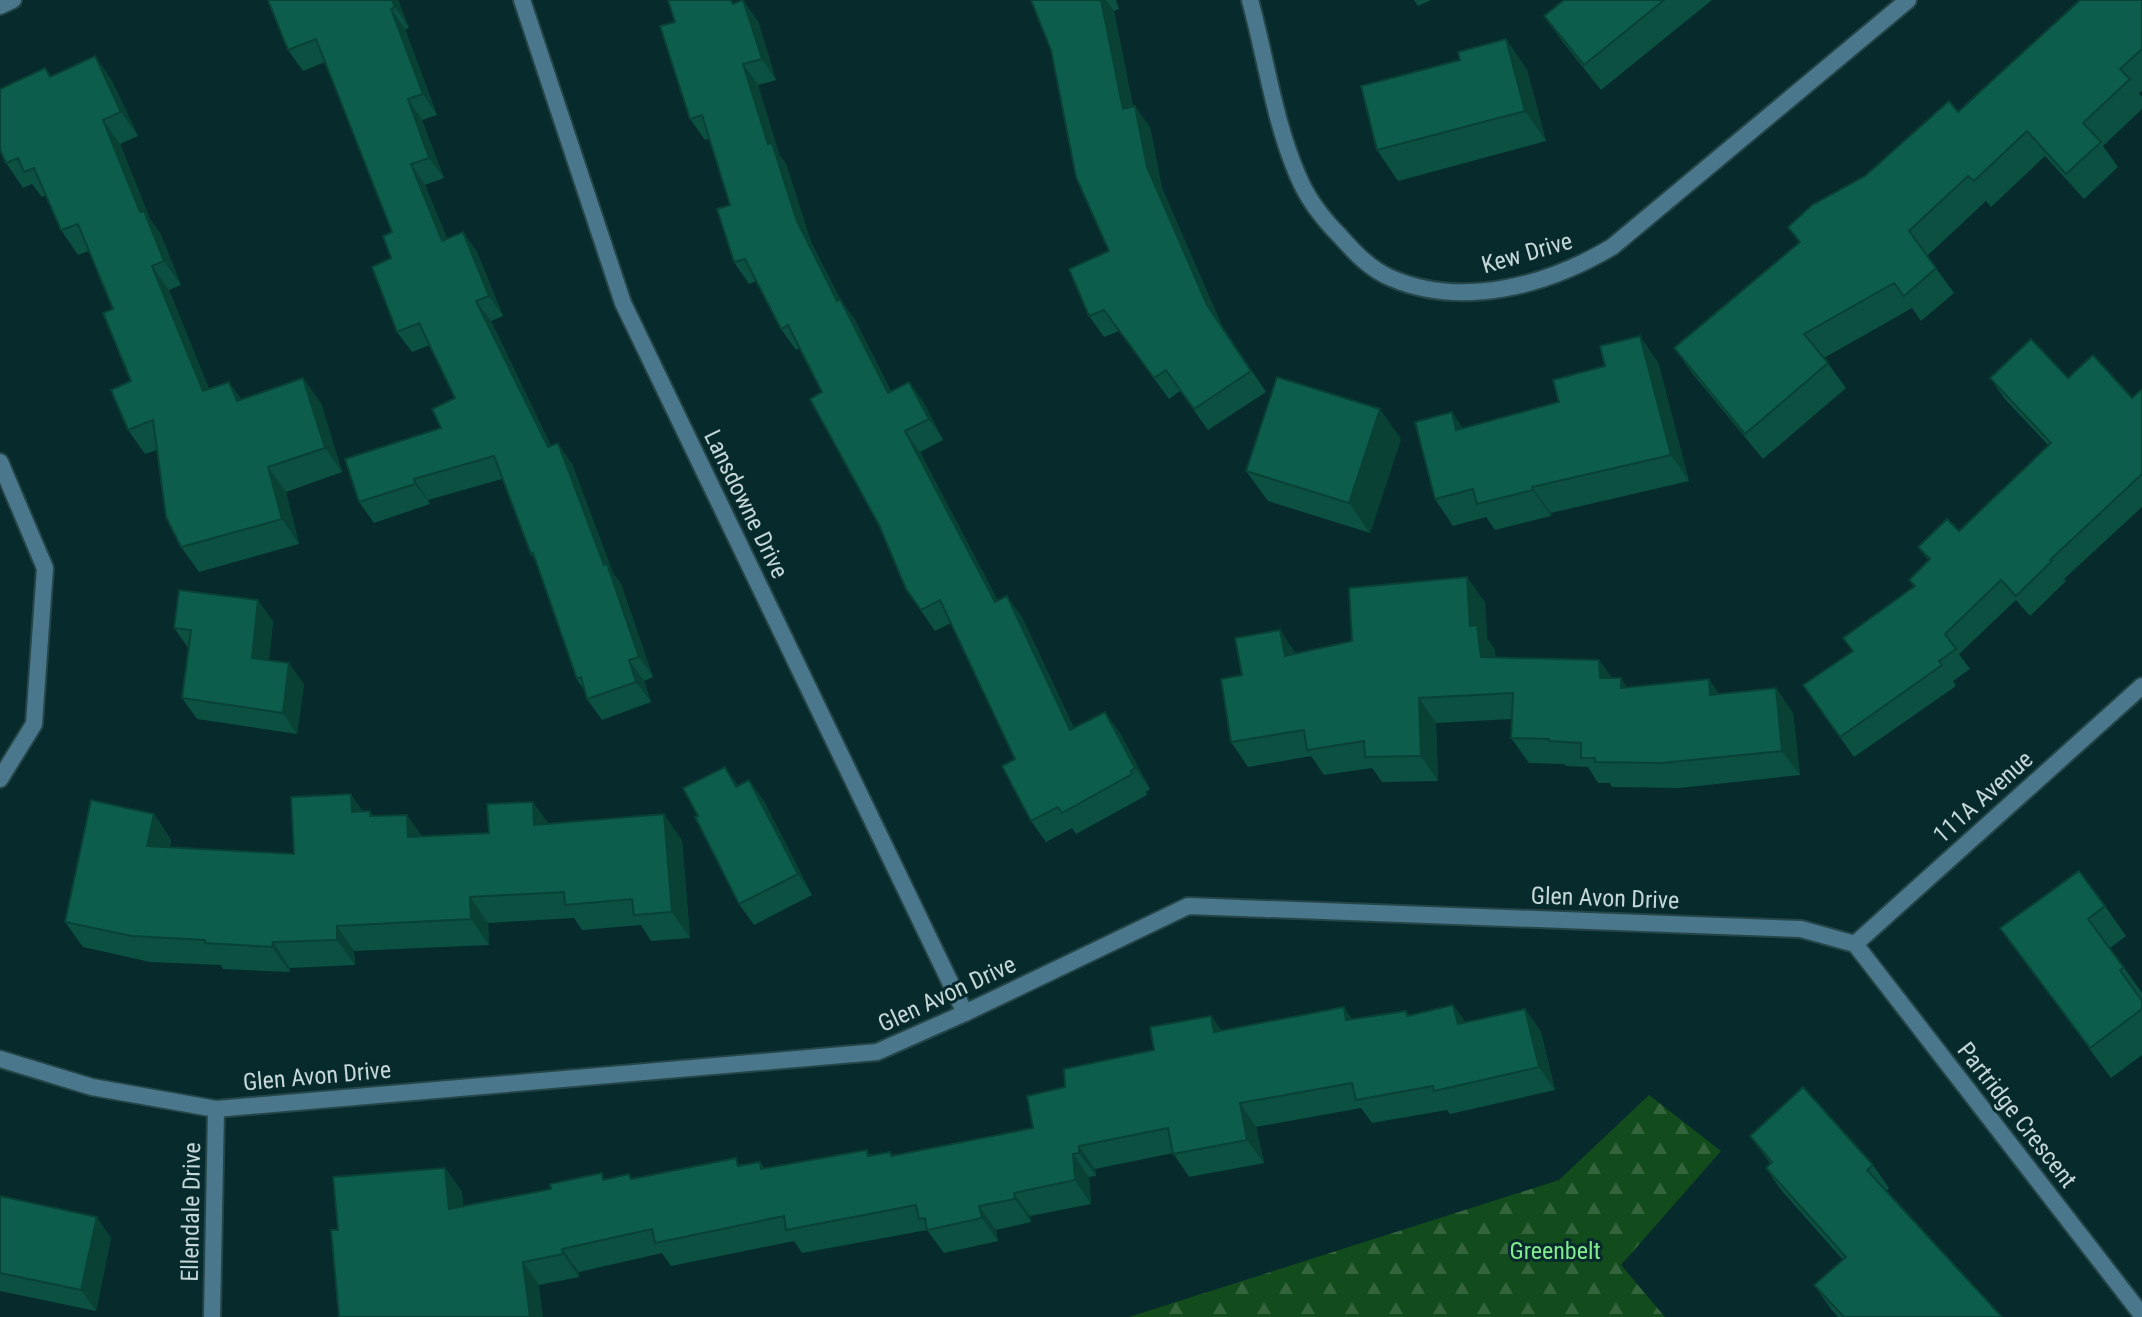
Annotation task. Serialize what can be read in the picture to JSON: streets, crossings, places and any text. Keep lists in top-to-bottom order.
{
  "streets": {
    "street": [
      "Kew Drive",
      "Lansdowne Drive",
      "111A Avenue",
      "Glen Avon Drive",
      "Partridge Crescent",
      "Ellendale Drive"
    ]
  },
  "crossings": [
    ["Lansdowne Drive", "Glen Avon Drive"],
    ["111A Avenue", "Glen Avon Drive"],
    ["111A Avenue", "Partridge Crescent"],
    ["Glen Avon Drive", "Partridge Crescent"],
    ["Glen Avon Drive", "Ellendale Drive"]
  ],
  "parks": ["Greenbelt"]
}
